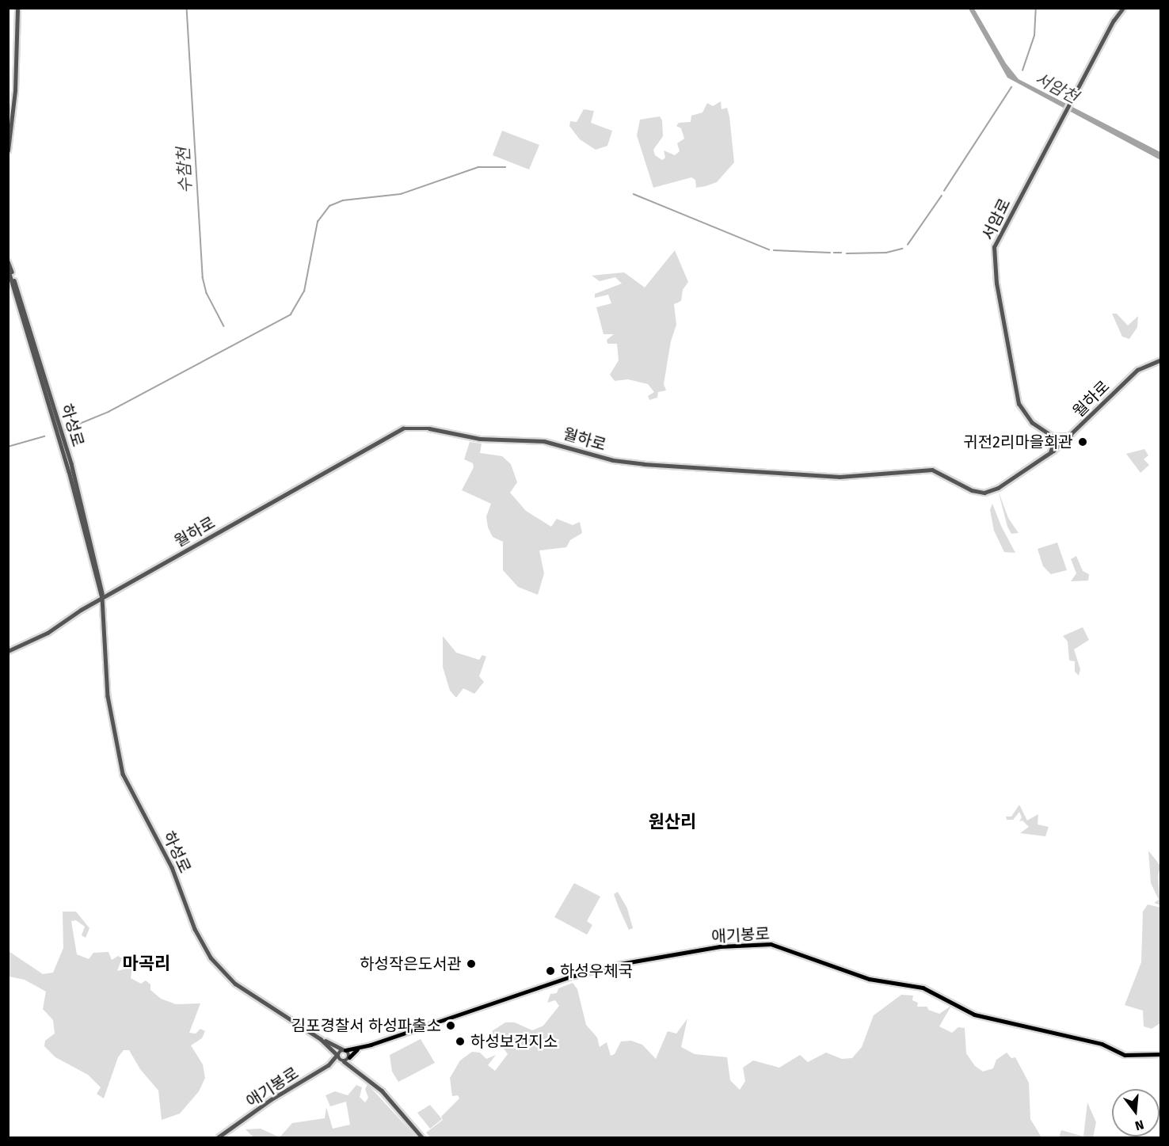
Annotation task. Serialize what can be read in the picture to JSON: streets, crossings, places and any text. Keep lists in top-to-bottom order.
{
  "streets": {
    "main road": ["애기봉로"],
    "street": ["서암로", "월하로", "하성로"]
  },
  "crossings": [
    ["서암로", "월하로"],
    ["월하로", "하성로"],
    ["하성로", "애기봉로"]
  ],
  "districts": ["원산리", "마곡리"],
  "water": ["서암천", "수참천"],
  "places": [
    "귀전2리마을회관",
    "하성작은도서관",
    "하성우체국",
    "김포경찰서 하성파출소",
    "하성보건지소"
  ],
  "north": "bottom"
}
